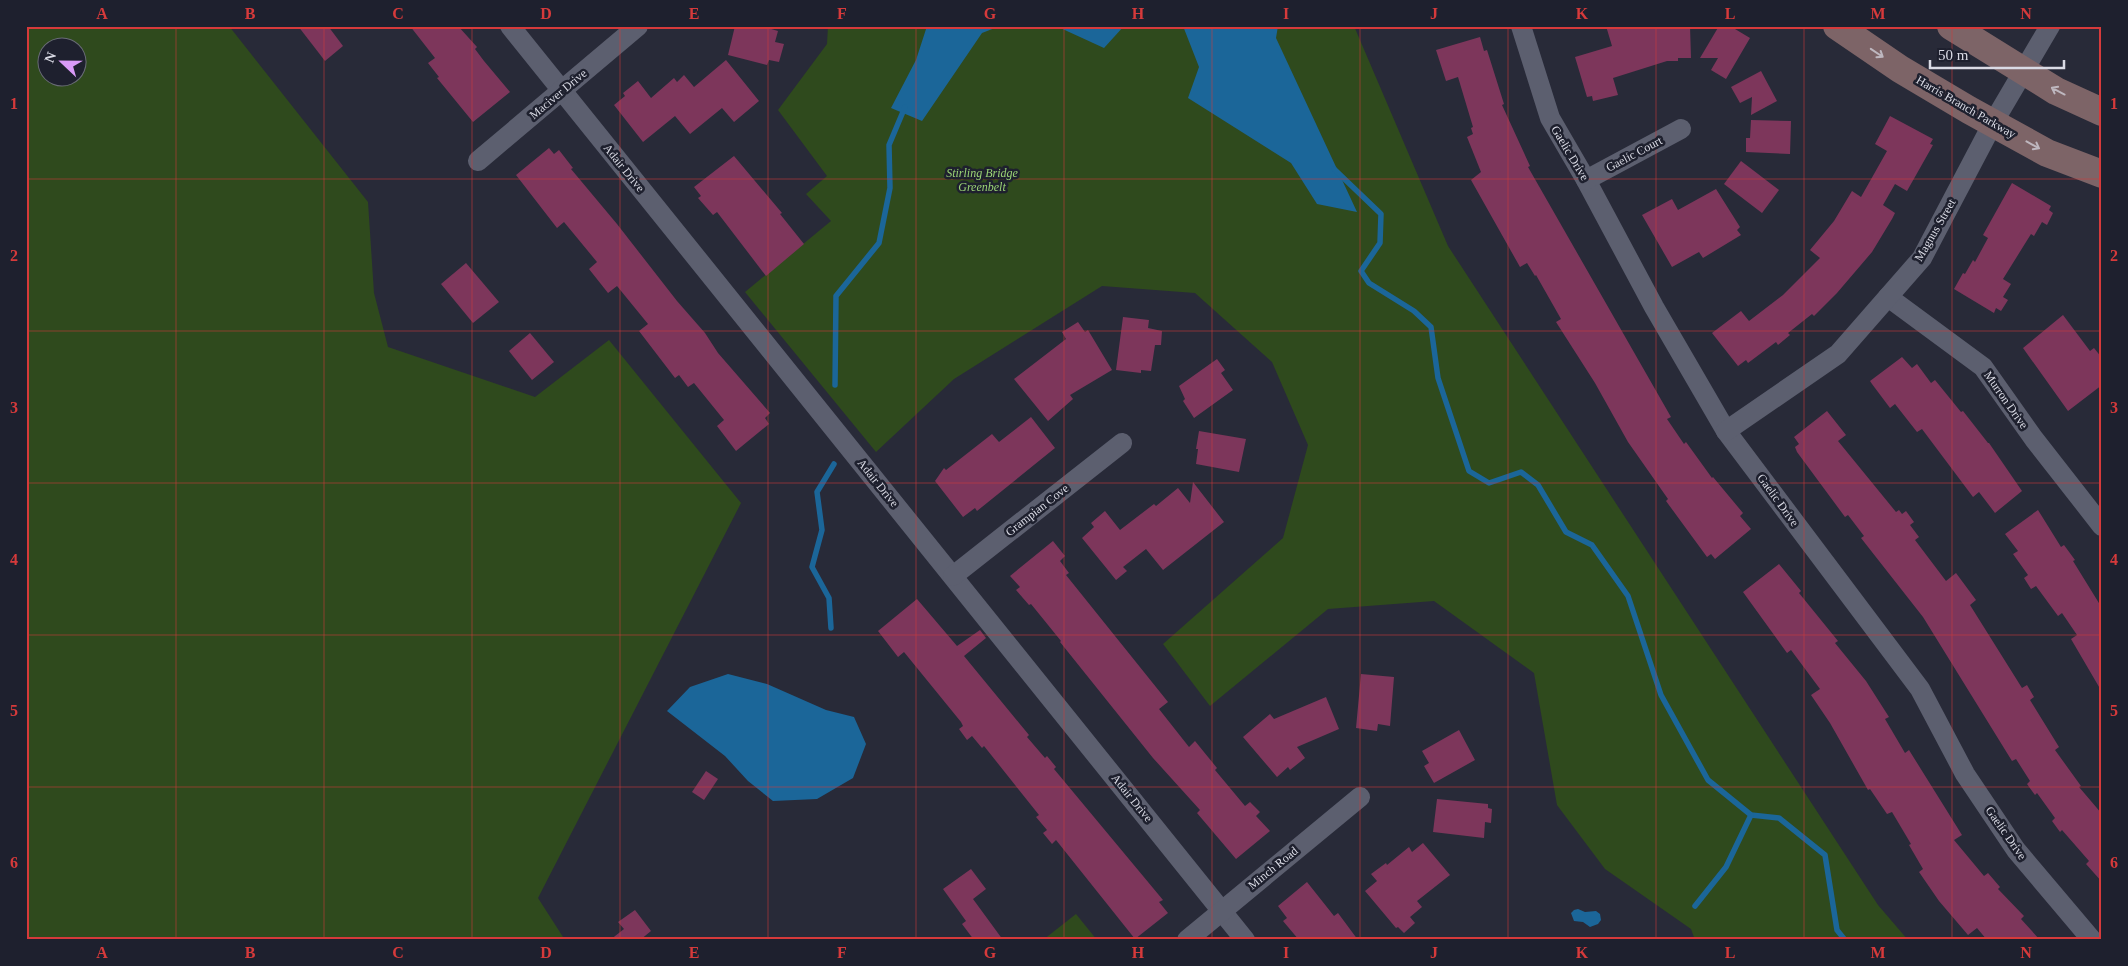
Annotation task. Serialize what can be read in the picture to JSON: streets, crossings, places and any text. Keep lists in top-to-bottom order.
{
  "streets": {
    "main road": ["Harris Branch Parkway"],
    "street": [
      "Maciver Drive",
      "Gaelic Drive",
      "Gaelic Court",
      "Adair Drive",
      "Magnus Street",
      "Murron Drive",
      "Grampian Cove",
      "Minch Road"
    ]
  },
  "crossings": [
    ["Maciver Drive", "Adair Drive"],
    ["Harris Branch Parkway", "Magnus Street"],
    ["Gaelic Drive", "Gaelic Court"],
    ["Gaelic Drive", "Magnus Street"],
    ["Adair Drive", "Grampian Cove"],
    ["Adair Drive", "Minch Road"],
    ["Magnus Street", "Murron Drive"]
  ],
  "parks": ["Stirling Bridge Greenbelt"],
  "scale_bar": "50 m",
  "north": "left",
  "grid": {
    "columns": [
      "A",
      "B",
      "C",
      "D",
      "E",
      "F",
      "G",
      "H",
      "I",
      "J",
      "K",
      "L",
      "M",
      "N"
    ],
    "rows": [
      "1",
      "2",
      "3",
      "4",
      "5",
      "6"
    ]
  }
}
